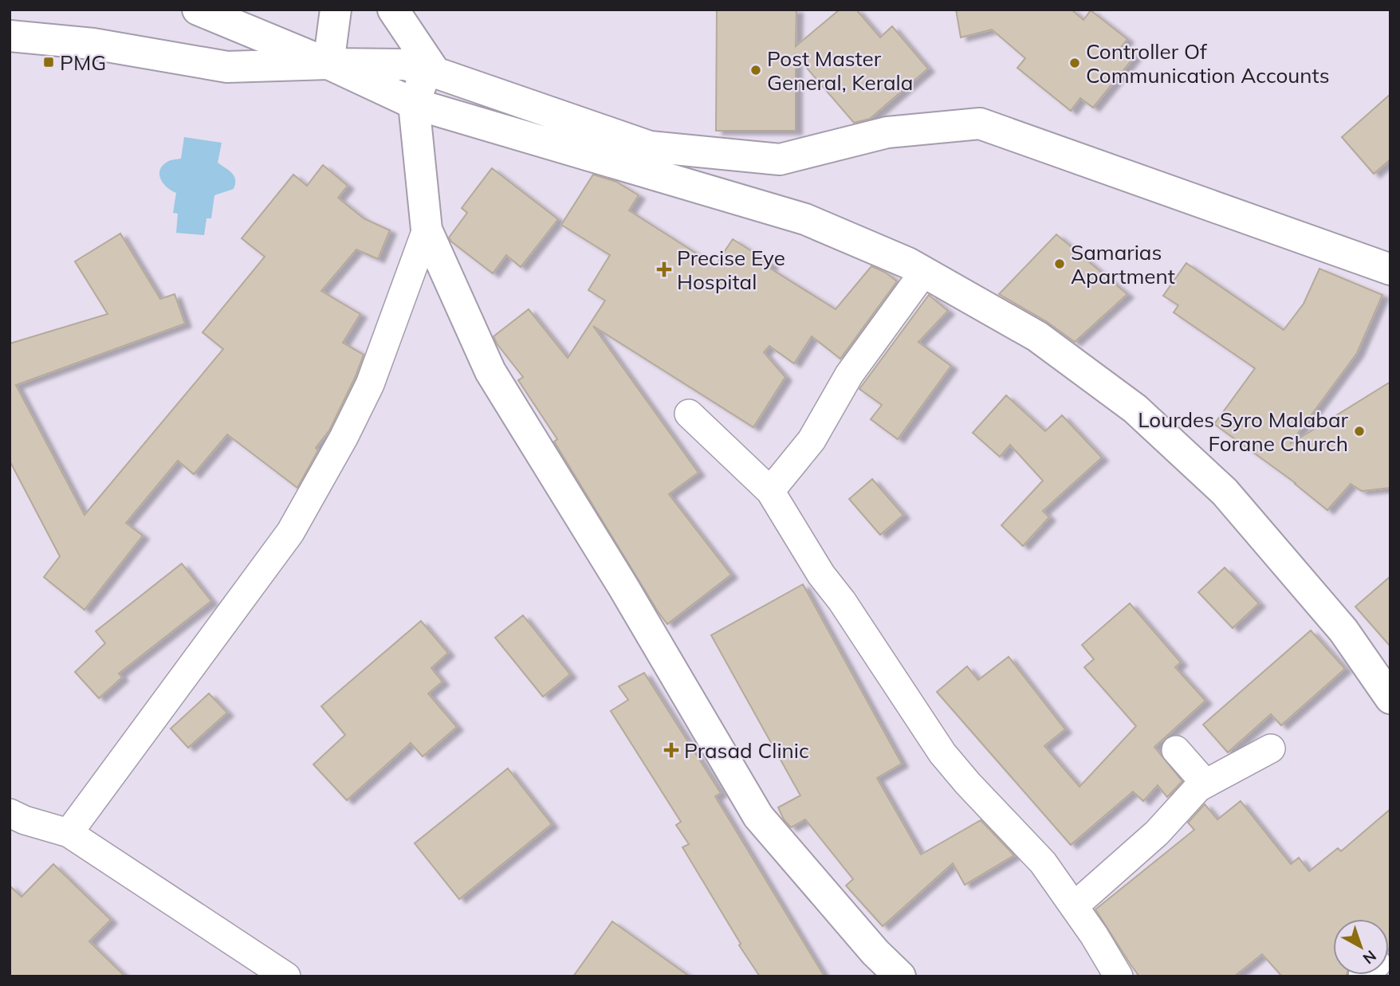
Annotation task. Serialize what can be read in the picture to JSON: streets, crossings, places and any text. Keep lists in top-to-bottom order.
{
  "places": {
    "transit": ["PMG"],
    "other": [
      "Controller Of Communication Accounts",
      "Post Master General, Kerala",
      "Samarias Apartment",
      "Lourdes Syro Malabar Forane Church"
    ],
    "health": ["Precise Eye Hospital", "Prasad Clinic"]
  },
  "north": "bottom right"
}
